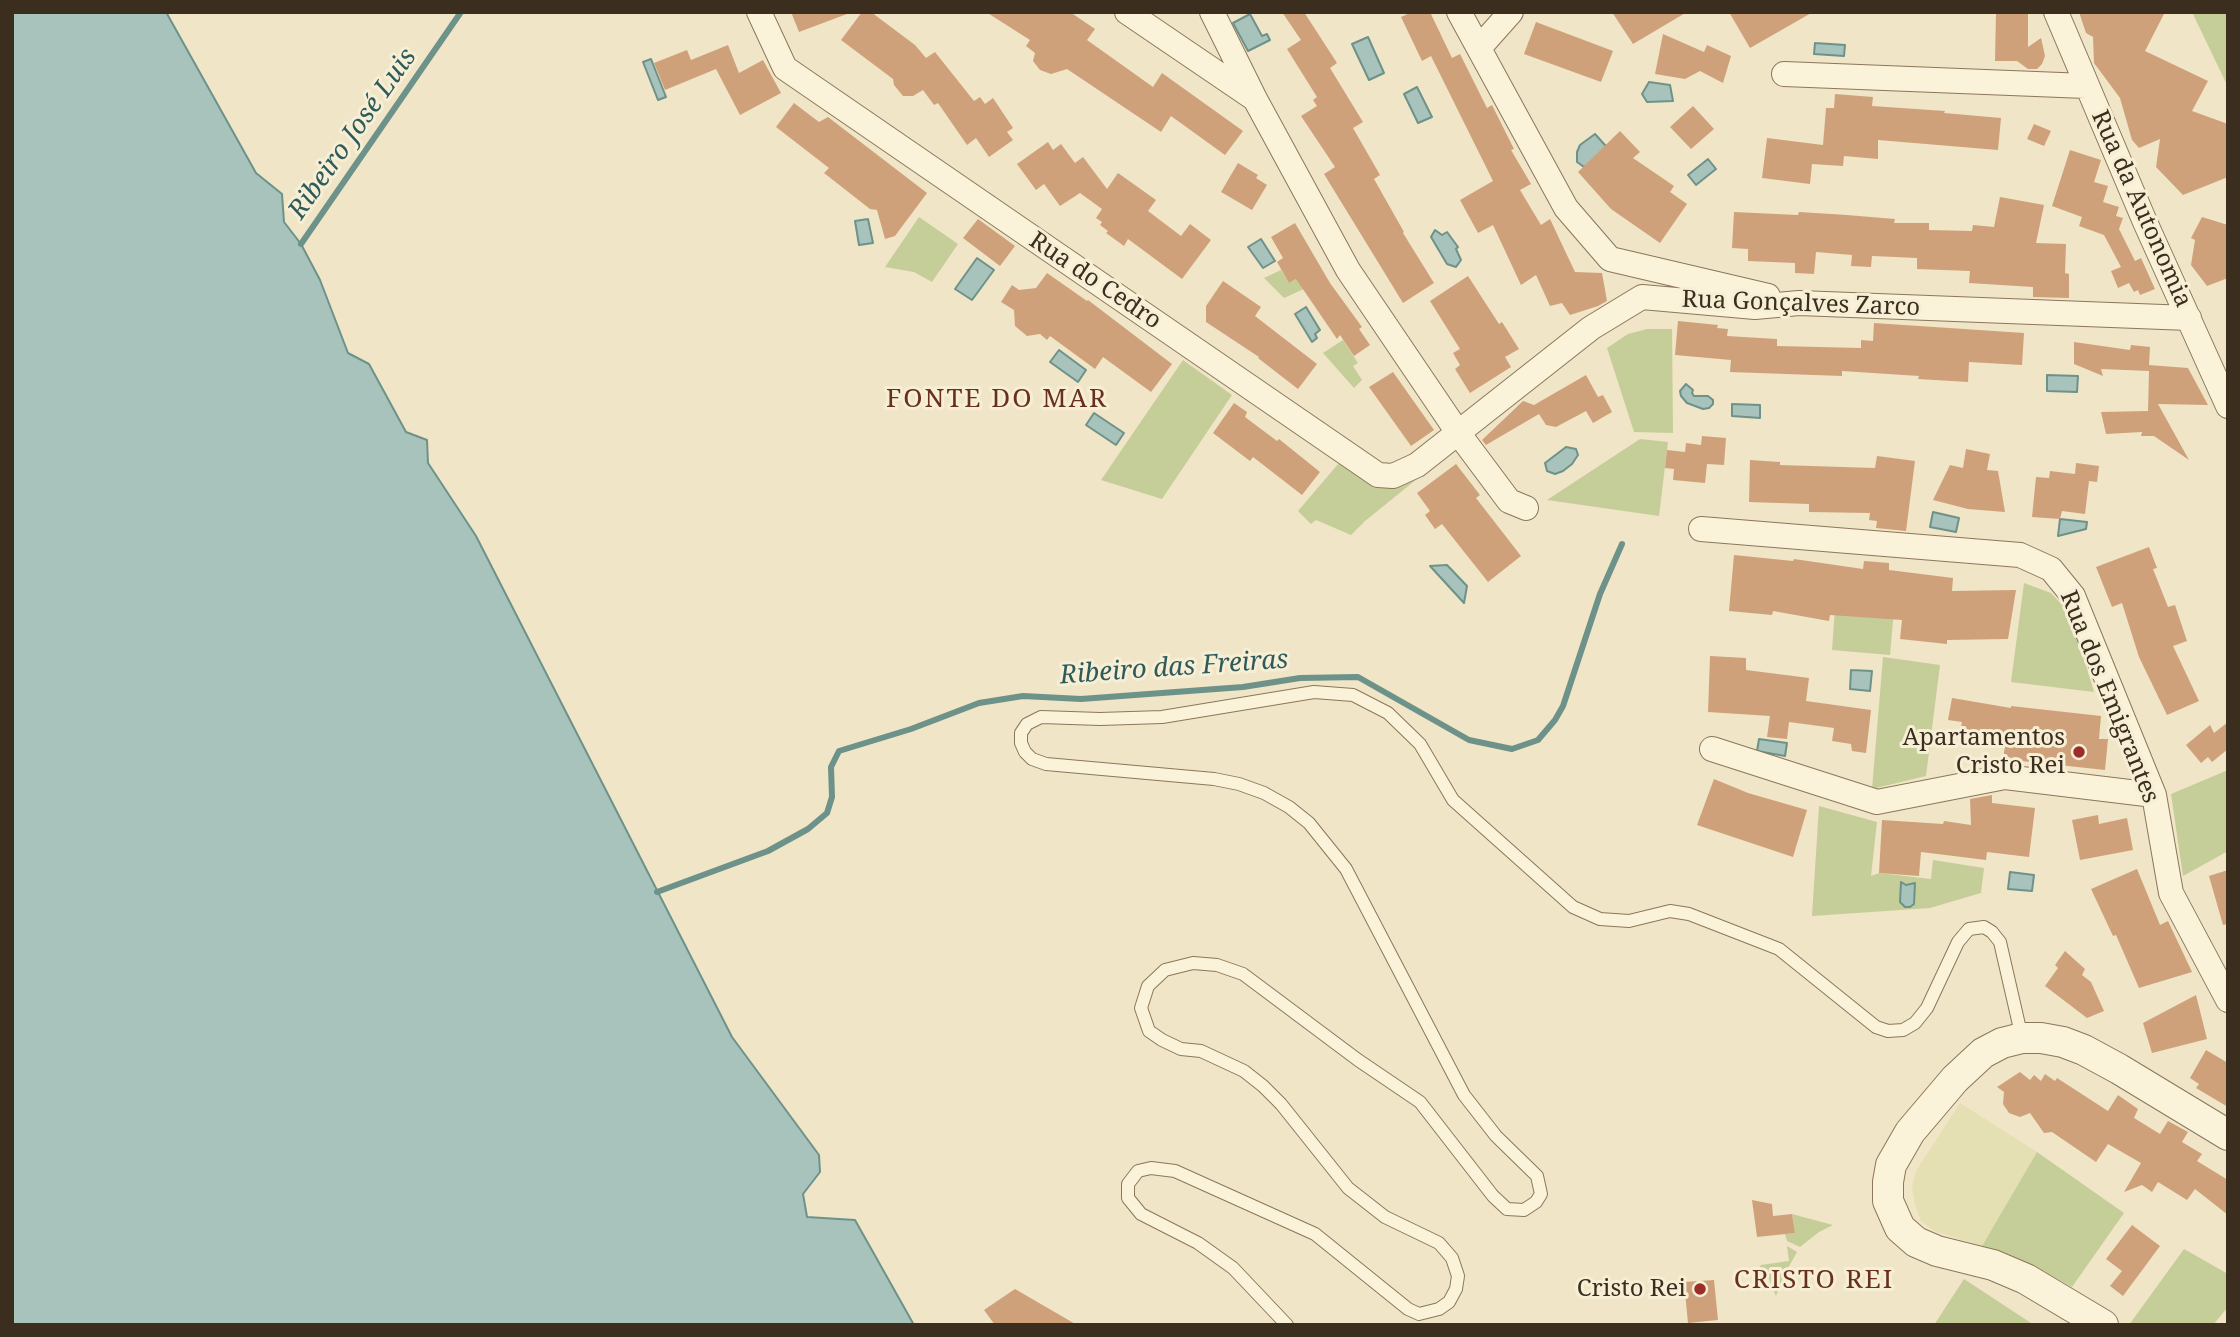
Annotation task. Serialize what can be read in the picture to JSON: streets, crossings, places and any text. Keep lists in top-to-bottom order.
{
  "streets": {
    "street": [
      "Rua da Autonomia",
      "Rua do Cedro",
      "Rua Gonçalves Zarco",
      "Rua dos Emigrantes"
    ]
  },
  "crossings": [
    ["Rua da Autonomia", "Rua Gonçalves Zarco"],
    ["Rua do Cedro", "Rua Gonçalves Zarco"]
  ],
  "districts": ["FONTE DO MAR", "CRISTO REI"],
  "water": ["Ribeiro José Luis", "Ribeiro das Freiras"],
  "places": ["Apartamentos Cristo Rei", "Cristo Rei"]
}
